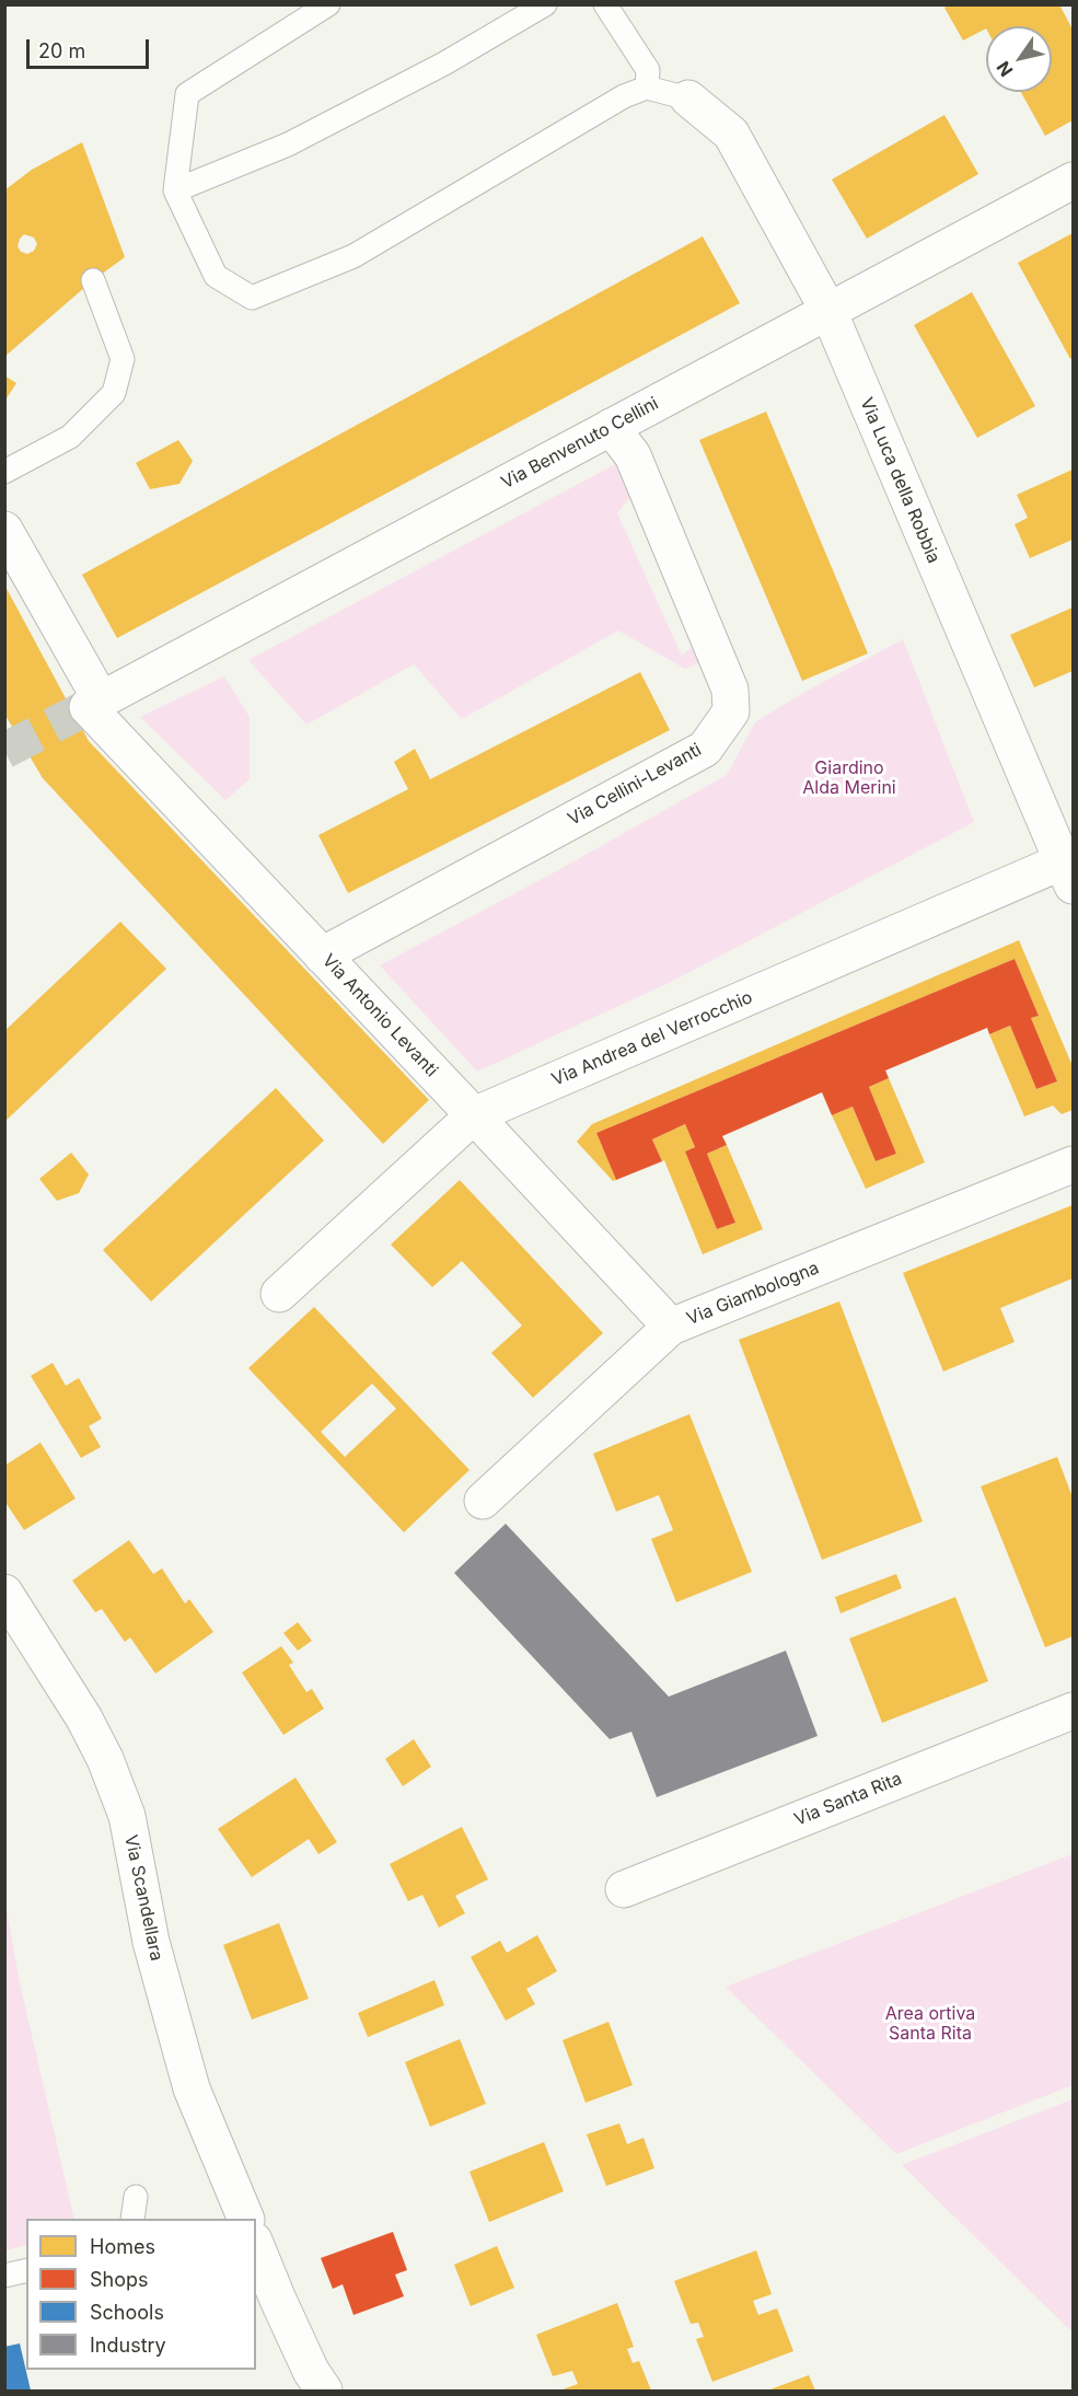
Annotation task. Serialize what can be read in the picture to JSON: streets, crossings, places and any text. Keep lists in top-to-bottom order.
{
  "streets": {
    "street": [
      "Via Benvenuto Cellini",
      "Via Luca della Robbia",
      "Via Cellini-Levanti",
      "Via Antonio Levanti",
      "Via Andrea del Verrocchio",
      "Via Giambologna",
      "Via Santa Rita",
      "Via Scandellara"
    ]
  },
  "crossings": [
    ["Via Benvenuto Cellini", "Via Luca della Robbia"],
    ["Via Benvenuto Cellini", "Via Cellini-Levanti"],
    ["Via Benvenuto Cellini", "Via Antonio Levanti"],
    ["Via Luca della Robbia", "Via Andrea del Verrocchio"],
    ["Via Cellini-Levanti", "Via Antonio Levanti"],
    ["Via Antonio Levanti", "Via Andrea del Verrocchio"],
    ["Via Antonio Levanti", "Via Giambologna"]
  ],
  "parks": ["Giardino Alda Merini", "Area ortiva Santa Rita"],
  "legend": [
    "Homes",
    "Shops",
    "Schools",
    "Industry"
  ],
  "scale_bar": "20 m",
  "north": "bottom left"
}
